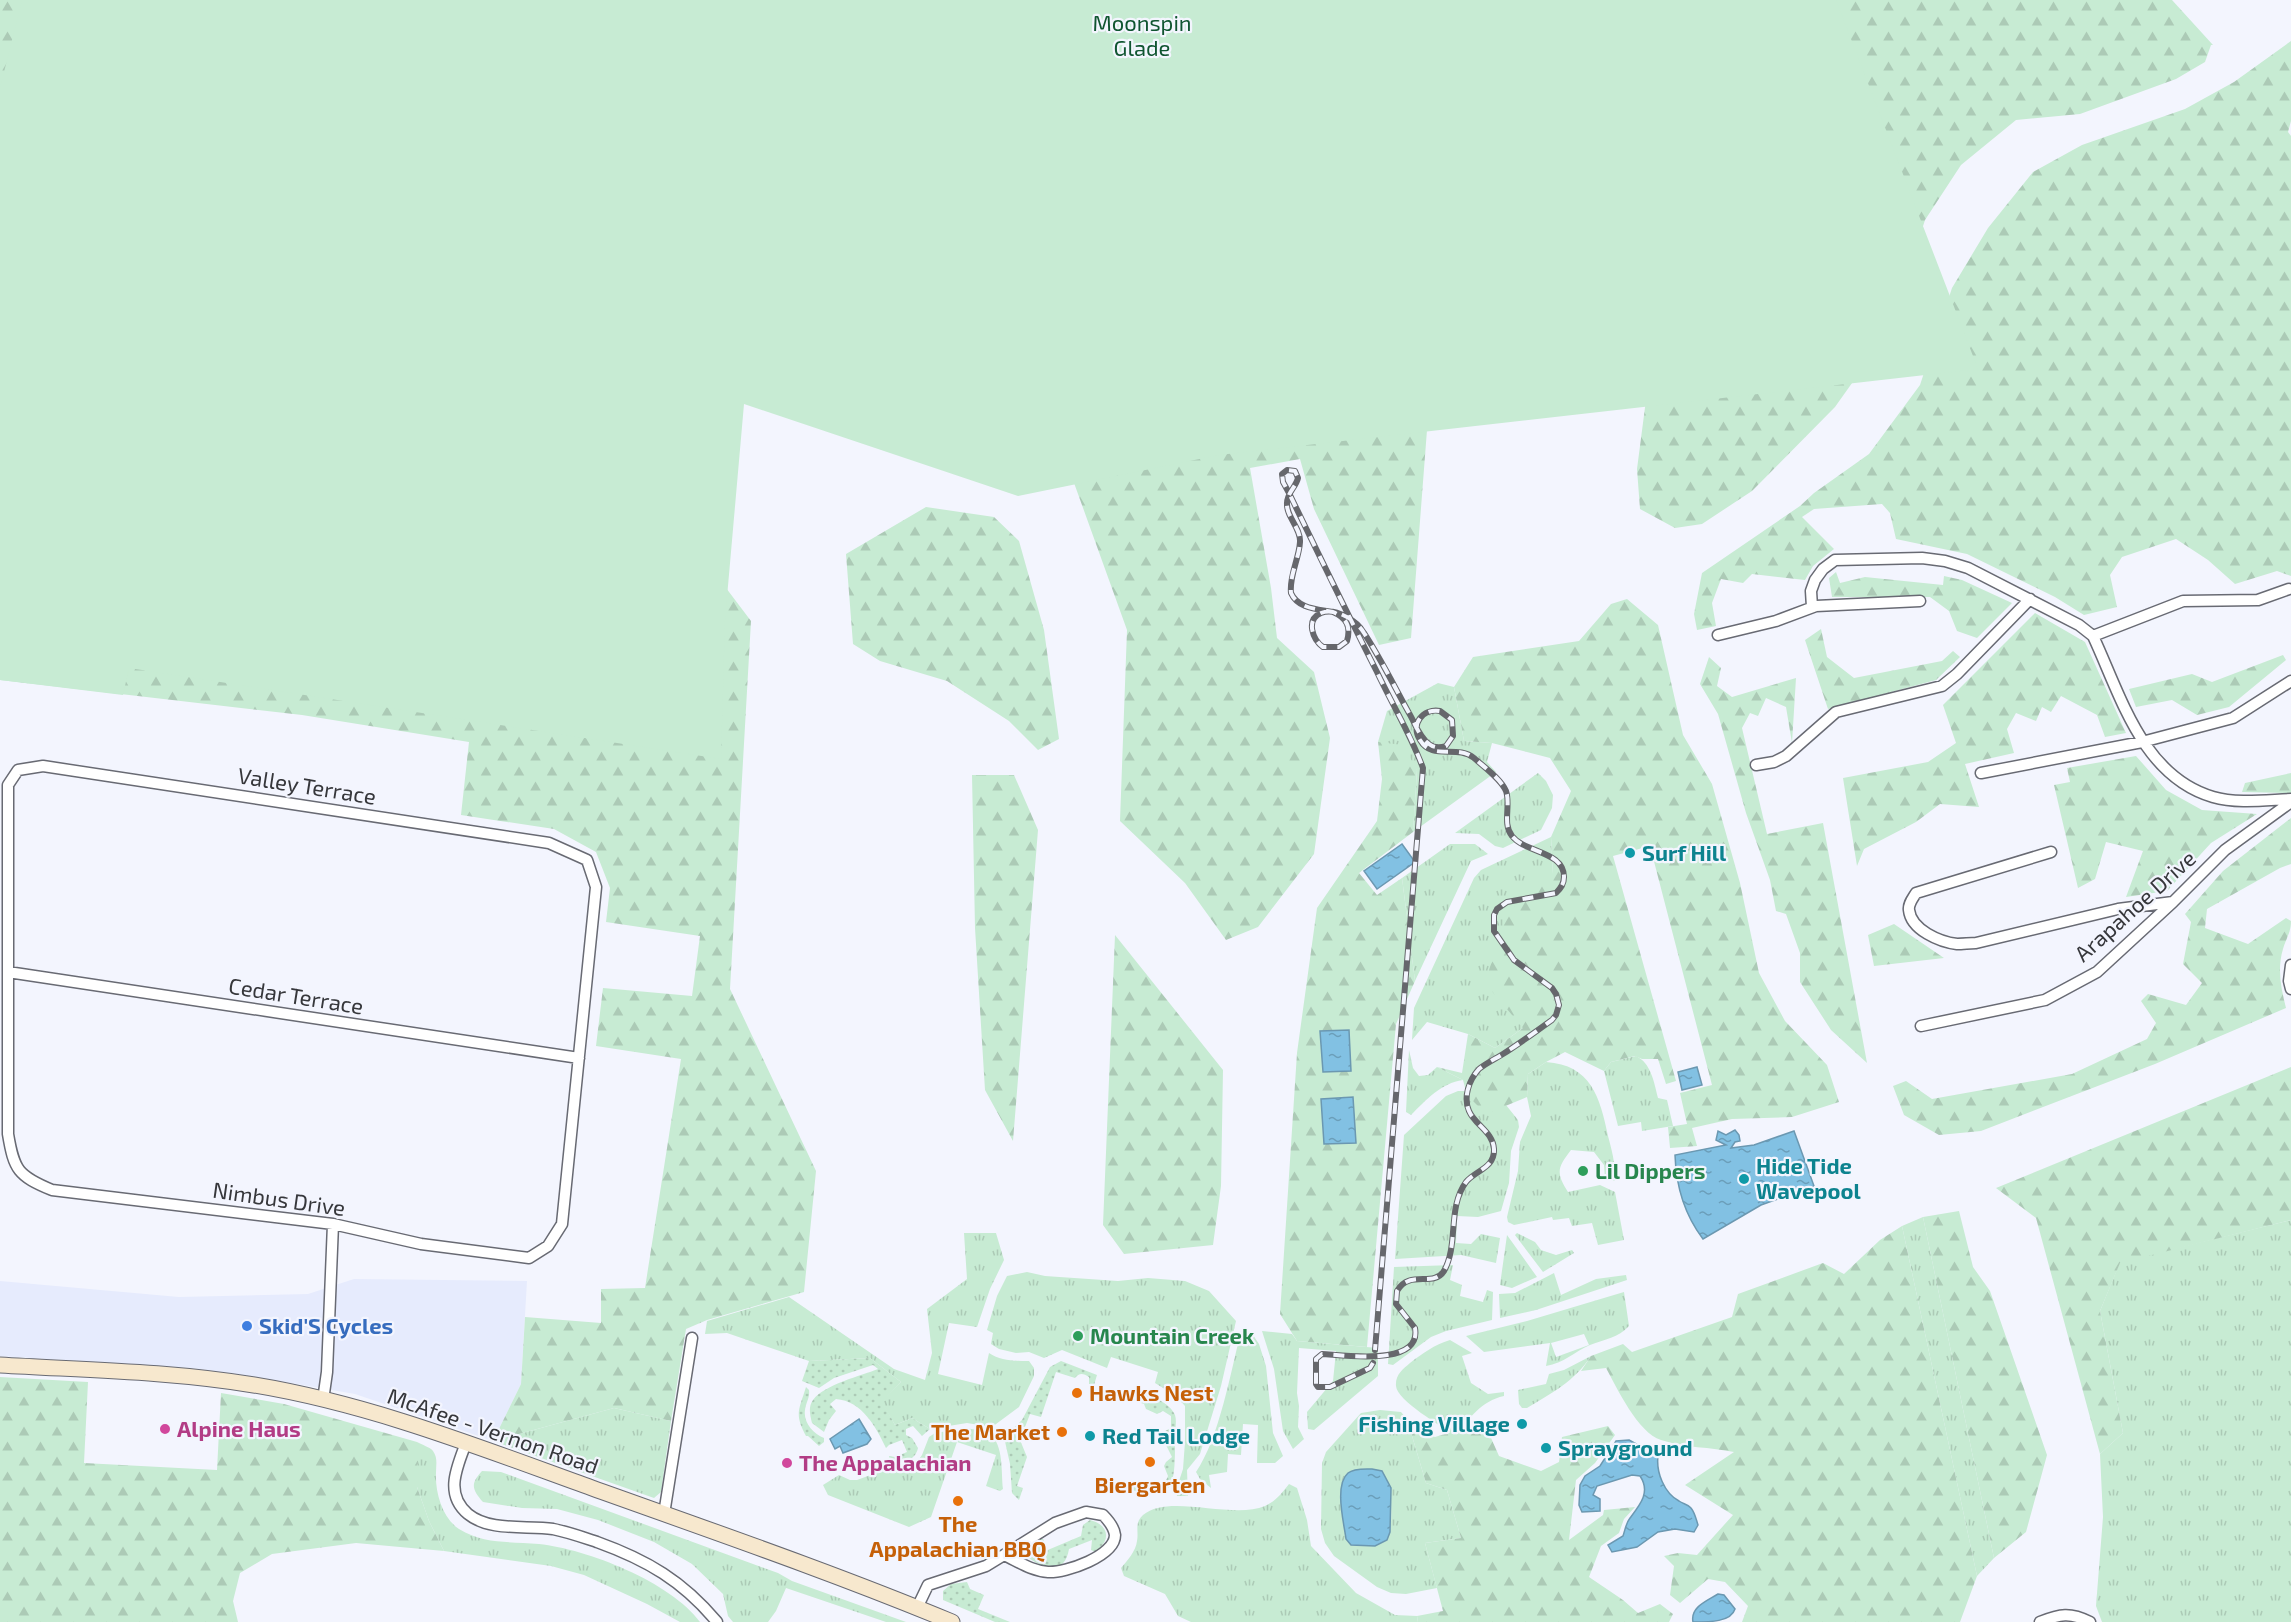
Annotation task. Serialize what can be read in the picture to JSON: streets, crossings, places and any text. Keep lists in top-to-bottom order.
{
  "streets": {
    "main road": ["McAfee - Vernon Road"],
    "street": [
      "Valley Terrace",
      "Arapahoe Drive",
      "Cedar Terrace",
      "Nimbus Drive"
    ]
  },
  "crossings": [
    ["Valley Terrace", "Nimbus Drive"],
    ["Cedar Terrace", "Nimbus Drive"]
  ],
  "parks": ["Moonspin Glade"],
  "places": [
    "Surf Hill",
    "Lil Dippers",
    "Hide Tide Wavepool",
    "Skid'S Cycles",
    "Mountain Creek",
    "Hawks Nest",
    "Fishing Village",
    "Alpine Haus",
    "The Market",
    "Red Tail Lodge",
    "Sprayground",
    "Biergarten",
    "The Appalachian",
    "The Appalachian BBQ"
  ]
}
